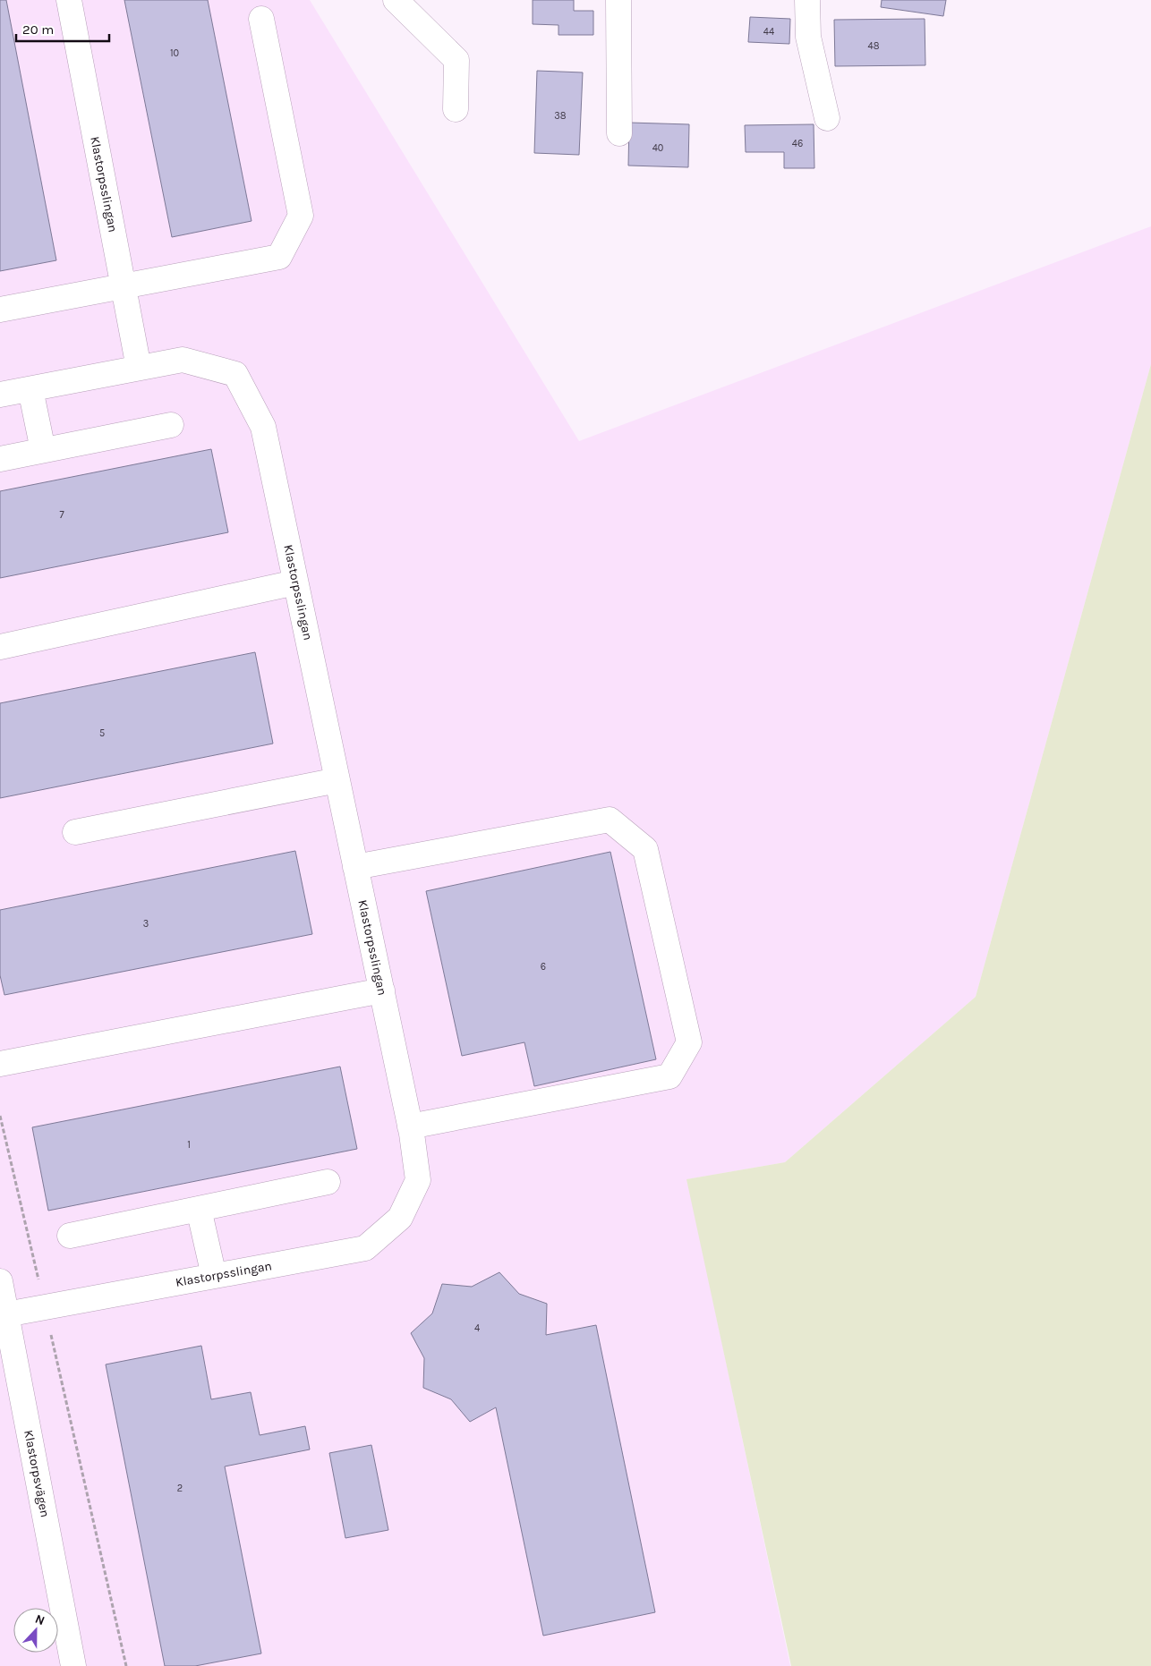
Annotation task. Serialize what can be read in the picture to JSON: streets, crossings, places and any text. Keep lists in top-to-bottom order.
{
  "streets": {
    "street": ["Klastorpsslingan", "Klastorpsvägen"]
  },
  "crossings": [
    ["Klastorpsslingan", "Klastorpsvägen"]
  ],
  "house_numbers": [
    "44",
    "48",
    "10",
    "38",
    "46",
    "40",
    "7",
    "5",
    "3",
    "6",
    "1",
    "4",
    "2"
  ],
  "scale_bar": "20 m",
  "north": "top"
}
